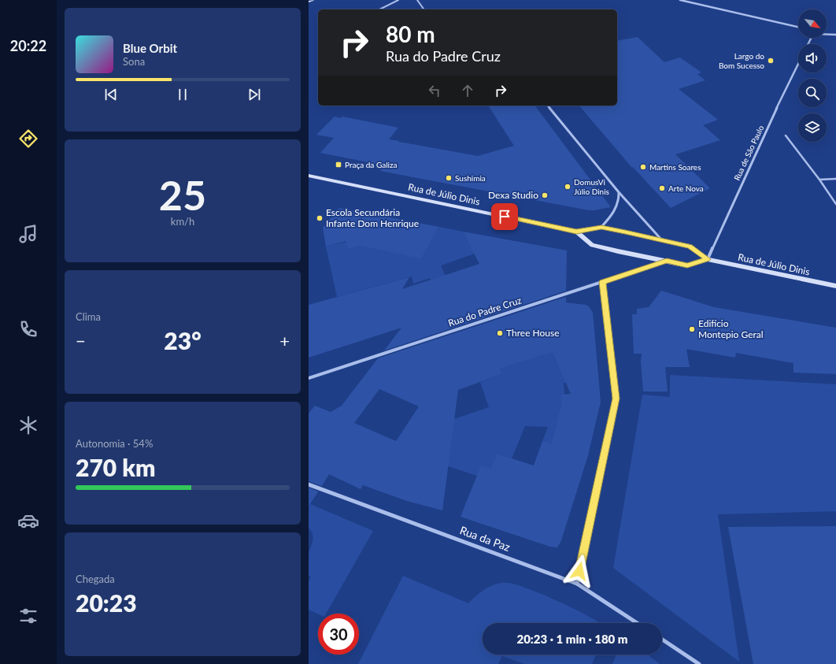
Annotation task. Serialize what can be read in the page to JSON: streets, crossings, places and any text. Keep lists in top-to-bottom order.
{
  "streets": {
    "main road": ["Rua de Júlio Dinis"],
    "street": ["Rua de São Paulo", "Rua do Padre Cruz", "Rua da Paz"]
  },
  "crossings": [
    ["Rua de São Paulo", "Rua de Júlio Dinis"],
    ["Rua de Júlio Dinis", "Rua do Padre Cruz"]
  ],
  "places": {
    "other": [
      "Largo do Bom Sucesso",
      "Martins Soares",
      "Sushimia",
      "DomusVi Júlio Dinis",
      "Arte Nova",
      "Dexa Studio",
      "Escola Secundária Infante Dom Henrique",
      "Edifício Montepio Geral",
      "Three House"
    ],
    "transit": ["Praça da Galiza"]
  },
  "north": "bottom right",
  "page": {
    "tabs": "20:22",
    "turn": ["80 m", "Rua do Padre Cruz"],
    "song": ["Blue Orbit", "Sona"],
    "tile": [
      ["25", "km/h"],
      "Clima",
      ["Autonomia · 54%", "270 km"],
      ["Chegada", "20:23"]
    ],
    "heat": ["−", "23°", "+"],
    "limit": "30",
    "trip": "20:23 · 1 min · 180 m"
  }
}
